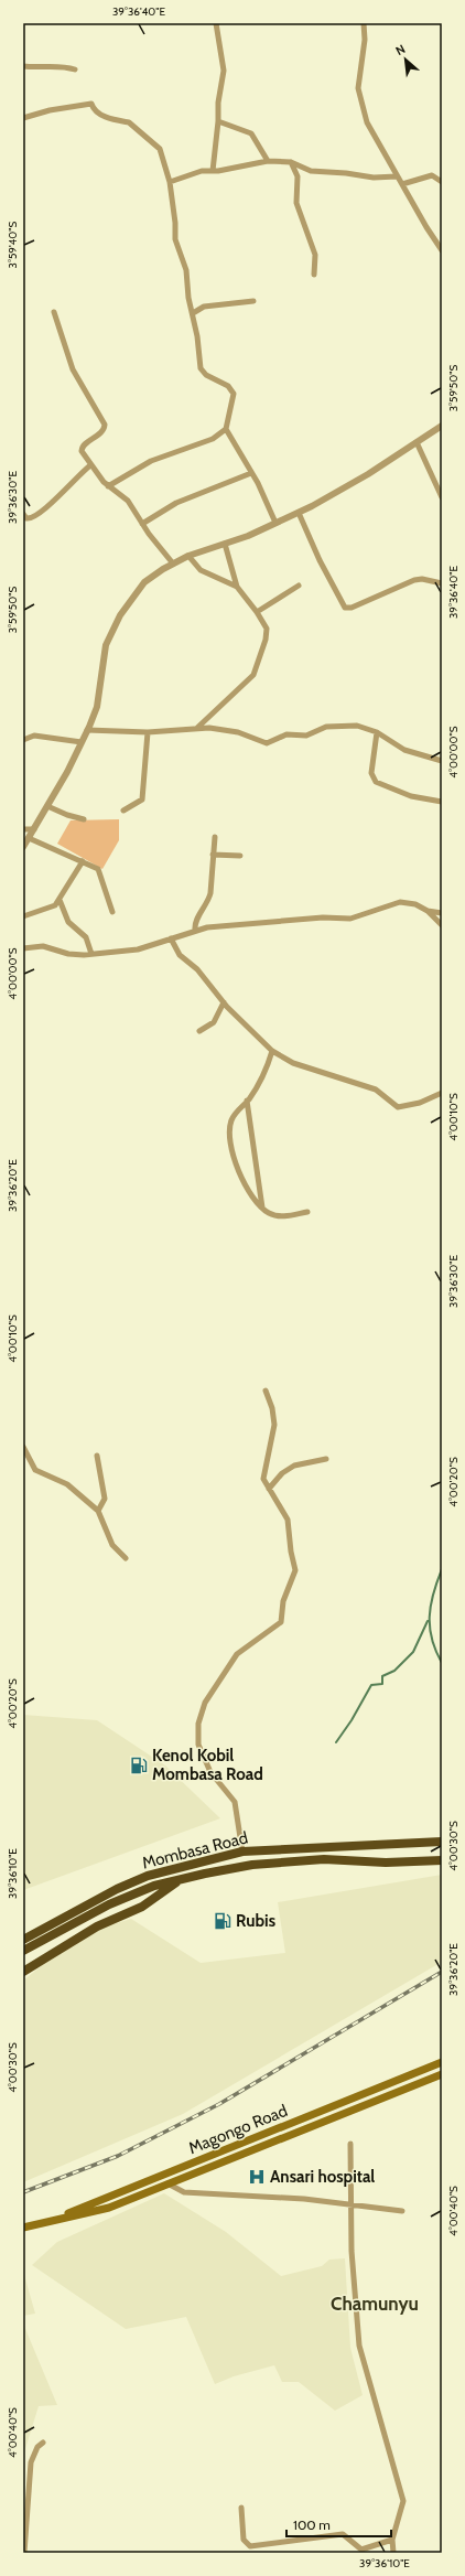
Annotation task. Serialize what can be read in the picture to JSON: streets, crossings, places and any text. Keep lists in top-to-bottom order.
{
  "streets": {
    "highway": ["Mombasa Road"],
    "main road": ["Magongo Road"]
  },
  "districts": ["Chamunyu"],
  "places": {
    "fuel station": ["Kenol Kobil Mombasa Road", "Rubis"],
    "hospital": ["Ansari hospital"]
  },
  "scale_bar": "100 m",
  "north": "top left",
  "coordinates": [
    "39°36'40\"E",
    "3°59'40\"S",
    "3°59'50\"S",
    "39°36'30\"E",
    "4°00'00\"S",
    "4°00'10\"S",
    "39°36'20\"E",
    "4°00'20\"S",
    "4°00'30\"S",
    "39°36'10\"E",
    "4°00'40\"S"
  ]
}
